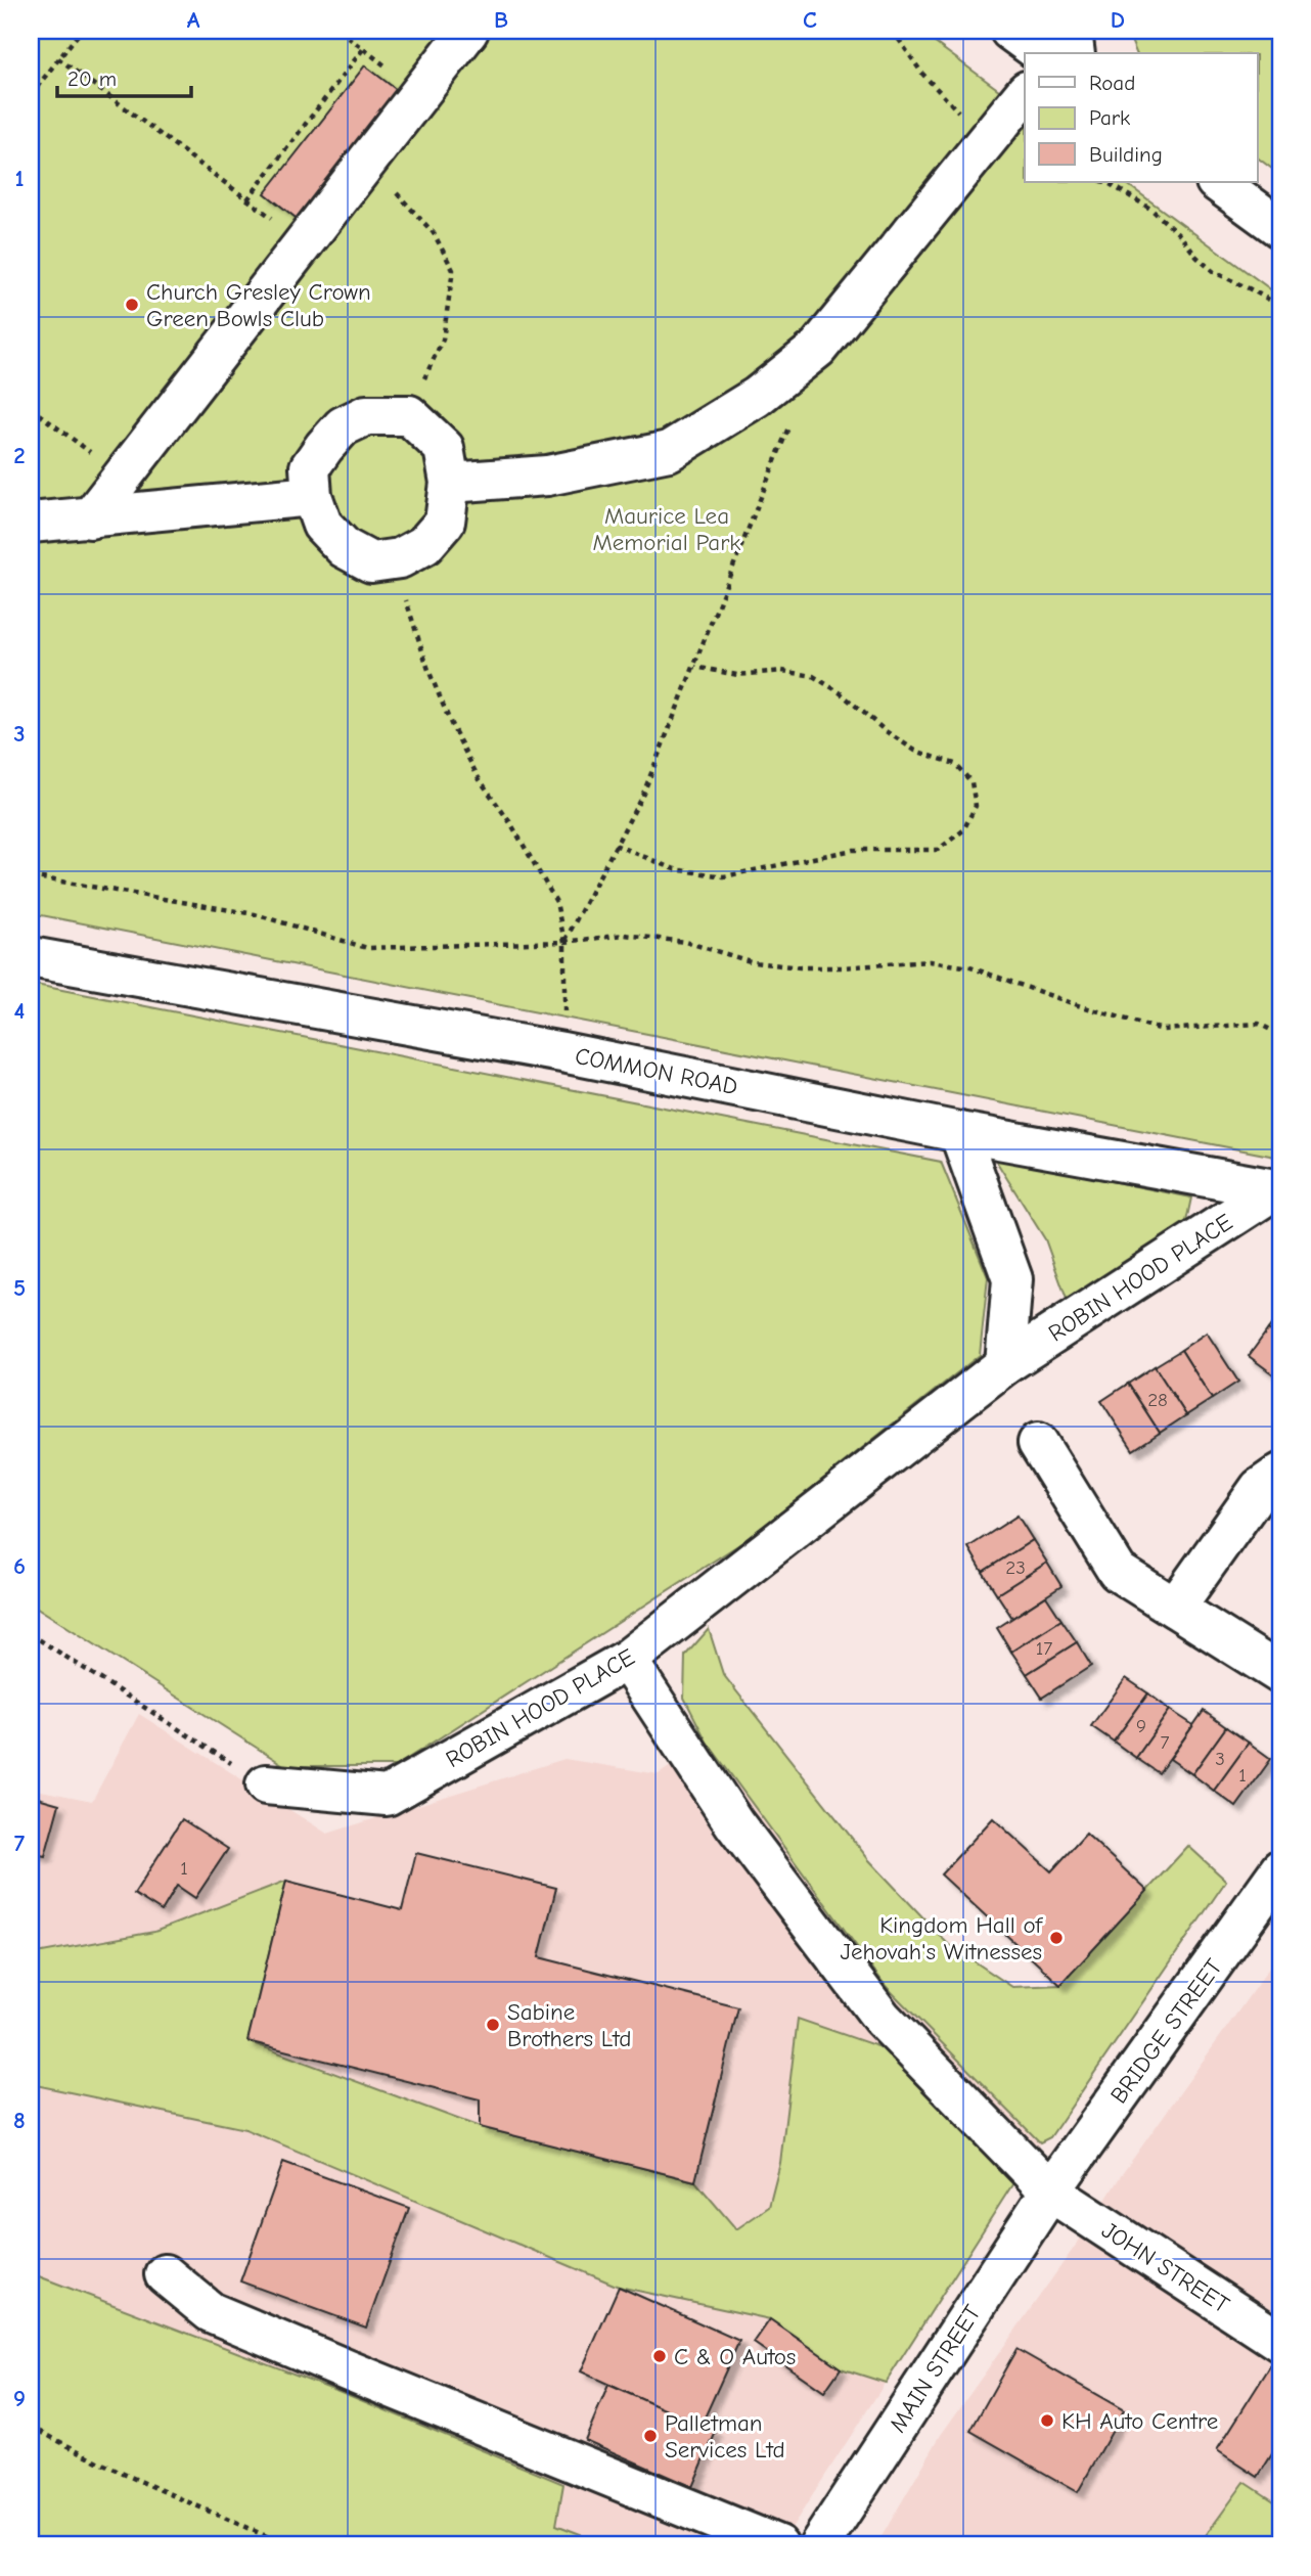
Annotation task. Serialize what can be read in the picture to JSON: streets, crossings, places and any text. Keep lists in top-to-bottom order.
{
  "streets": {
    "street": [
      "COMMON ROAD",
      "ROBIN HOOD PLACE",
      "BRIDGE STREET",
      "JOHN STREET",
      "MAIN STREET"
    ]
  },
  "crossings": [
    ["COMMON ROAD", "ROBIN HOOD PLACE"],
    ["ROBIN HOOD PLACE", "JOHN STREET"],
    ["BRIDGE STREET", "JOHN STREET"],
    ["BRIDGE STREET", "MAIN STREET"],
    ["JOHN STREET", "MAIN STREET"]
  ],
  "parks": ["Maurice Lea Memorial Park"],
  "places": [
    "Church Gresley Crown Green Bowls Club",
    "Kingdom Hall of Jehovah's Witnesses",
    "Sabine Brothers Ltd",
    "C & O Autos",
    "KH Auto Centre",
    "Palletman Services Ltd"
  ],
  "house_numbers": [
    "28",
    "23",
    "17",
    "9",
    "7",
    "3",
    "1",
    "1"
  ],
  "legend": ["Road", "Park", "Building"],
  "scale_bar": "20 m",
  "grid": {
    "columns": [
      "A",
      "B",
      "C",
      "D"
    ],
    "rows": [
      "1",
      "2",
      "3",
      "4",
      "5",
      "6",
      "7",
      "8",
      "9"
    ]
  }
}
